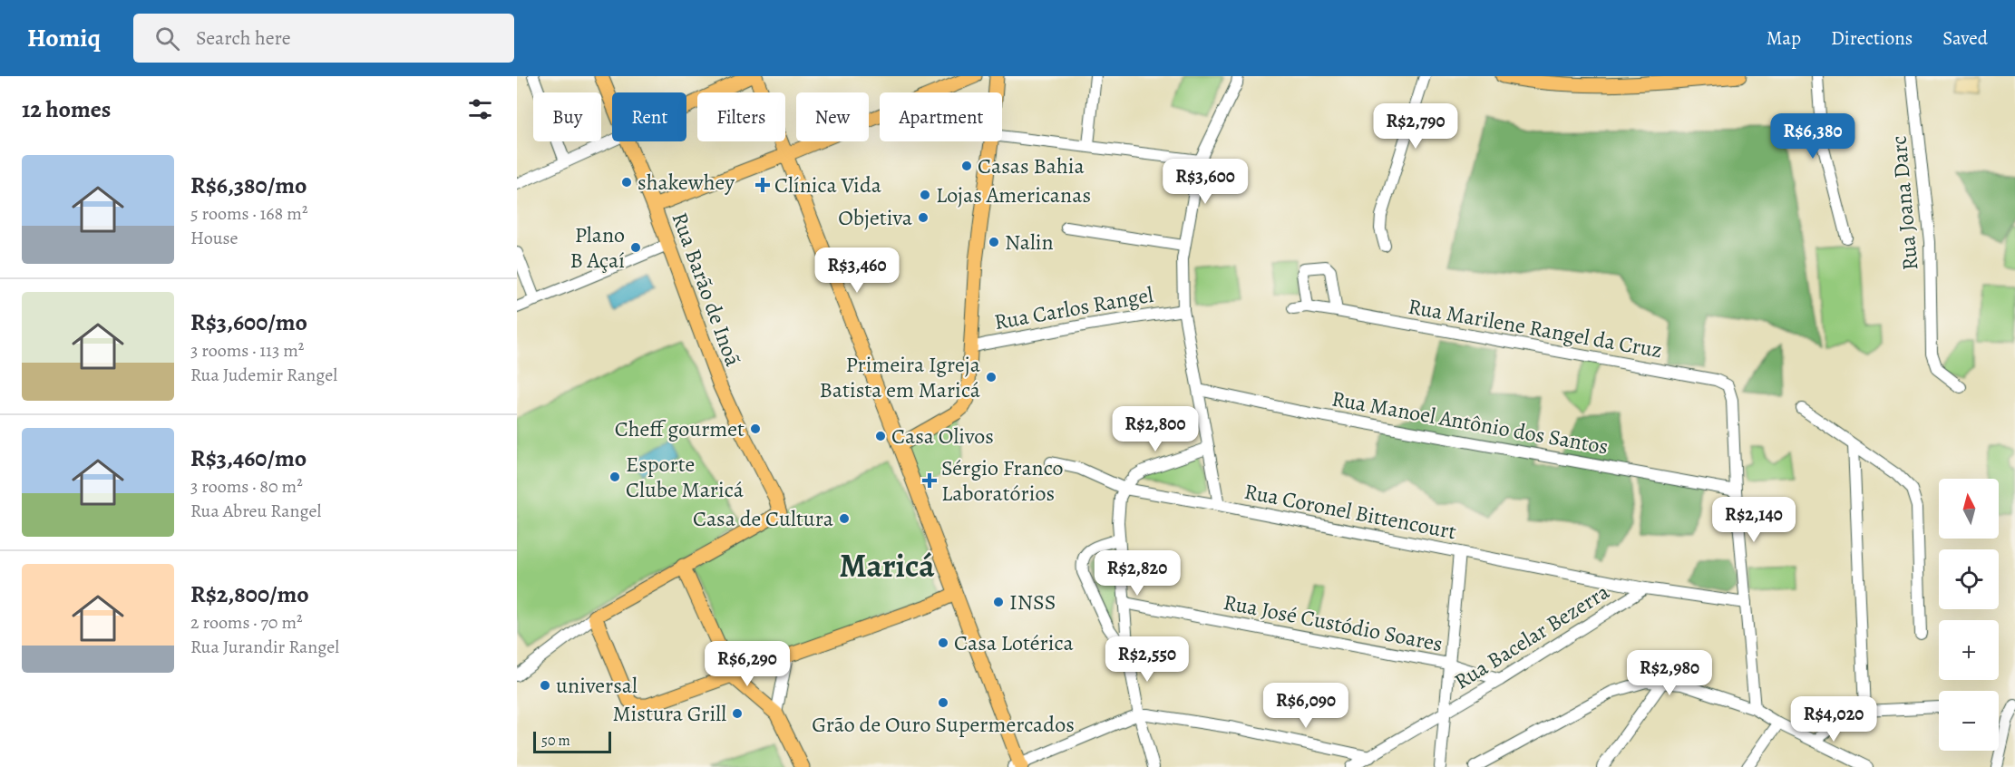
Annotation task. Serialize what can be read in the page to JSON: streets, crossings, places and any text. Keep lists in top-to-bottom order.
{
  "streets": {
    "main road": ["Rua Barão de Inoã"],
    "street": [
      "Rua Joana Darc",
      "Rua Carlos Rangel",
      "Rua Marilene Rangel da Cruz",
      "Rua Manoel Antônio dos Santos",
      "Rua Coronel Bittencourt",
      "Rua José Custódio Soares",
      "Rua Bacelar Bezerra"
    ]
  },
  "crossings": [
    ["Rua Marilene Rangel da Cruz", "Rua Manoel Antônio dos Santos"],
    ["Rua Coronel Bittencourt", "Rua Bacelar Bezerra"],
    ["Rua José Custódio Soares", "Rua Bacelar Bezerra"]
  ],
  "districts": ["Maricá"],
  "places": {
    "other": [
      "Casas Bahia",
      "shakewhey",
      "Lojas Americanas",
      "Objetiva",
      "Nalin",
      "Plano B Açaí",
      "Primeira Igreja Batista em Maricá",
      "Cheff gourmet",
      "Casa Olivos",
      "Esporte Clube Maricá",
      "Casa de Cultura",
      "INSS",
      "Casa Lotérica",
      "universal",
      "Grão de Ouro Supermercados",
      "Mistura Grill"
    ],
    "health": ["Clínica Vida", "Sérgio Franco Laboratórios"]
  },
  "scale_bar": "50 m",
  "north": "top",
  "page": {
    "header": "Homiq",
    "search": "Search here",
    "nav": ["Map", "Directions", "Saved"],
    "heading": "12 homes",
    "chip": [
      "Buy",
      "Rent",
      "Filters",
      "New",
      "Apartment"
    ],
    "price": [
      "R$2,790",
      "R$6,380",
      "R$3,600",
      "R$3,460",
      "R$2,800",
      "R$2,140",
      "R$2,820",
      "R$2,550",
      "R$6,290",
      "R$2,980",
      "R$6,090",
      "R$4,020"
    ],
    "list": [
      {
        "name": "R$6,380/mo",
        "note": "5 rooms · 168 m² · House"
      },
      {
        "name": "R$3,600/mo",
        "note": "3 rooms · 113 m² · Rua Judemir Rangel"
      },
      {
        "name": "R$3,460/mo",
        "note": "3 rooms · 80 m² · Rua Abreu Rangel"
      },
      {
        "name": "R$2,800/mo",
        "note": "2 rooms · 70 m² · Rua Jurandir Rangel"
      }
    ],
    "map_buttons": ["+", "−"],
    "scale": "50 m"
  }
}
